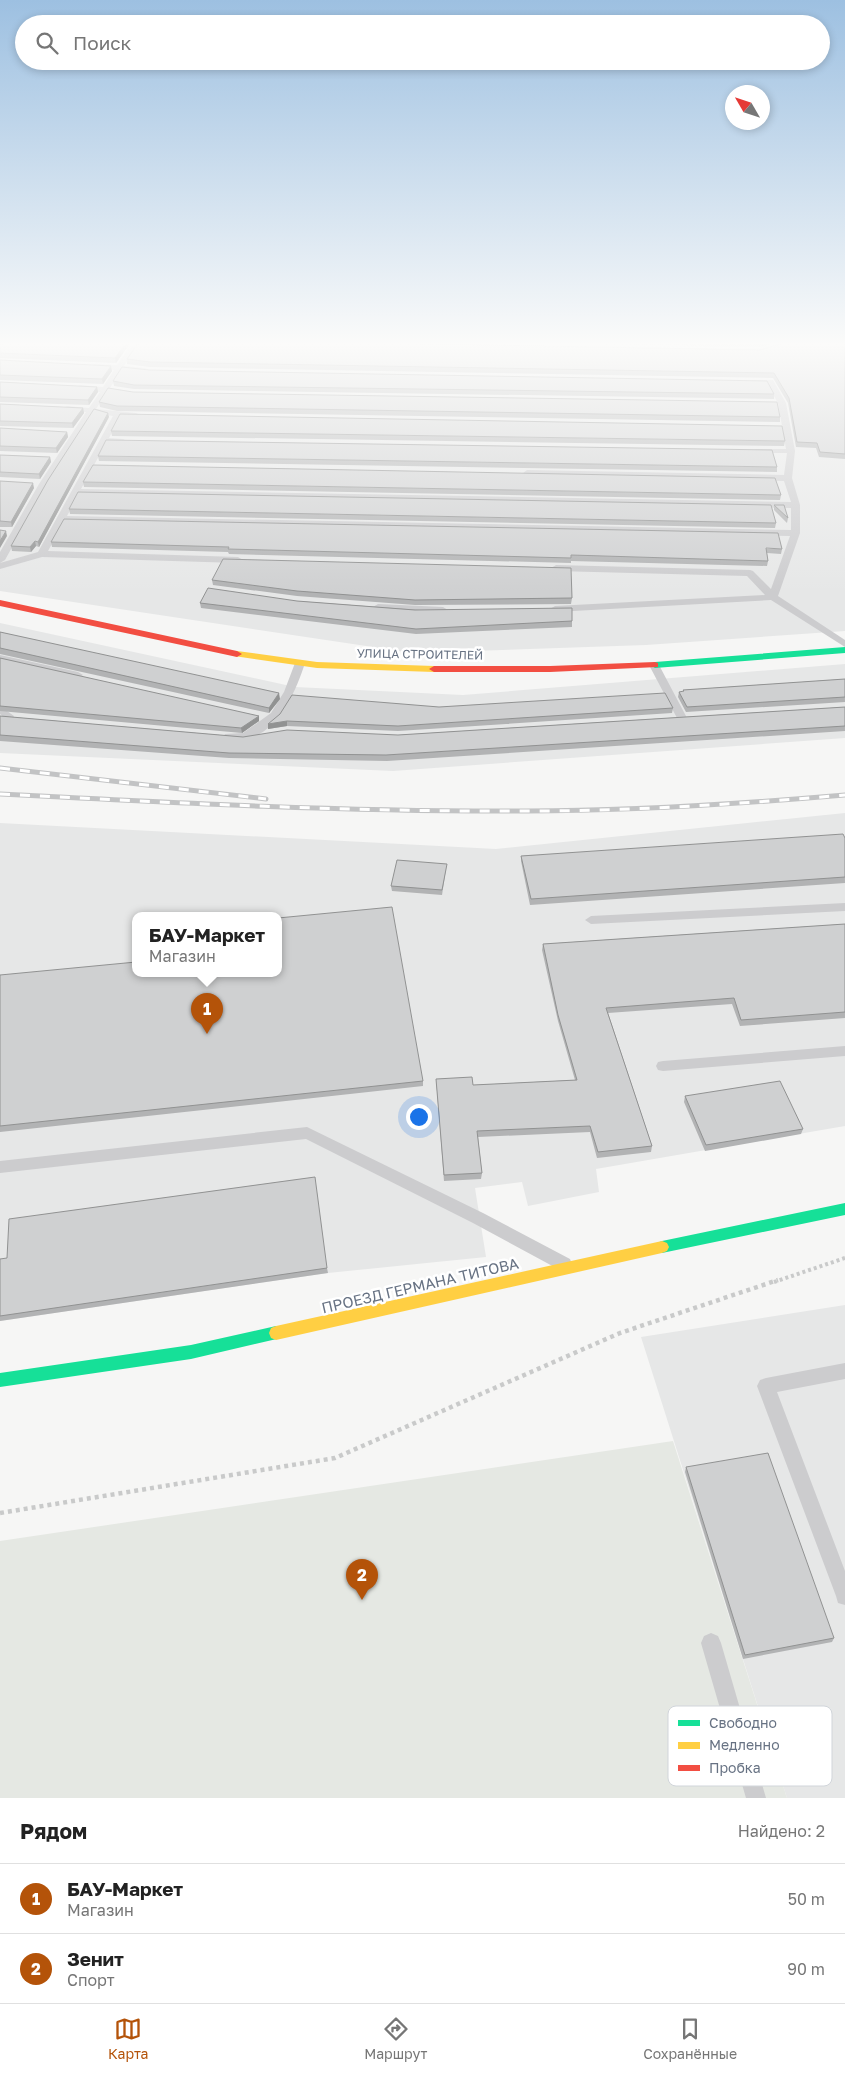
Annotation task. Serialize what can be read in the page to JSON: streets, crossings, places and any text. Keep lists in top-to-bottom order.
{
  "streets": {
    "main road": ["УЛИЦА СТРОИТЕЛЕЙ", "ПРОЕЗД ГЕРМАНА ТИТОВА"]
  },
  "legend": ["Свободно", "Медленно", "Пробка"],
  "north": "top left",
  "page": {
    "search": "Поиск",
    "popup": ["БАУ-Маркет", "Магазин"],
    "pins": ["1", "2"],
    "heading": ["Рядом", "Найдено: 2"],
    "list": [
      {
        "mark": "1",
        "name": "БАУ-Маркет",
        "note": "Магазин",
        "value": "50 m"
      },
      {
        "mark": "2",
        "name": "Зенит",
        "note": "Спорт",
        "value": "90 m"
      }
    ],
    "nav": ["Карта", "Маршрут", "Сохранённые"]
  }
}
